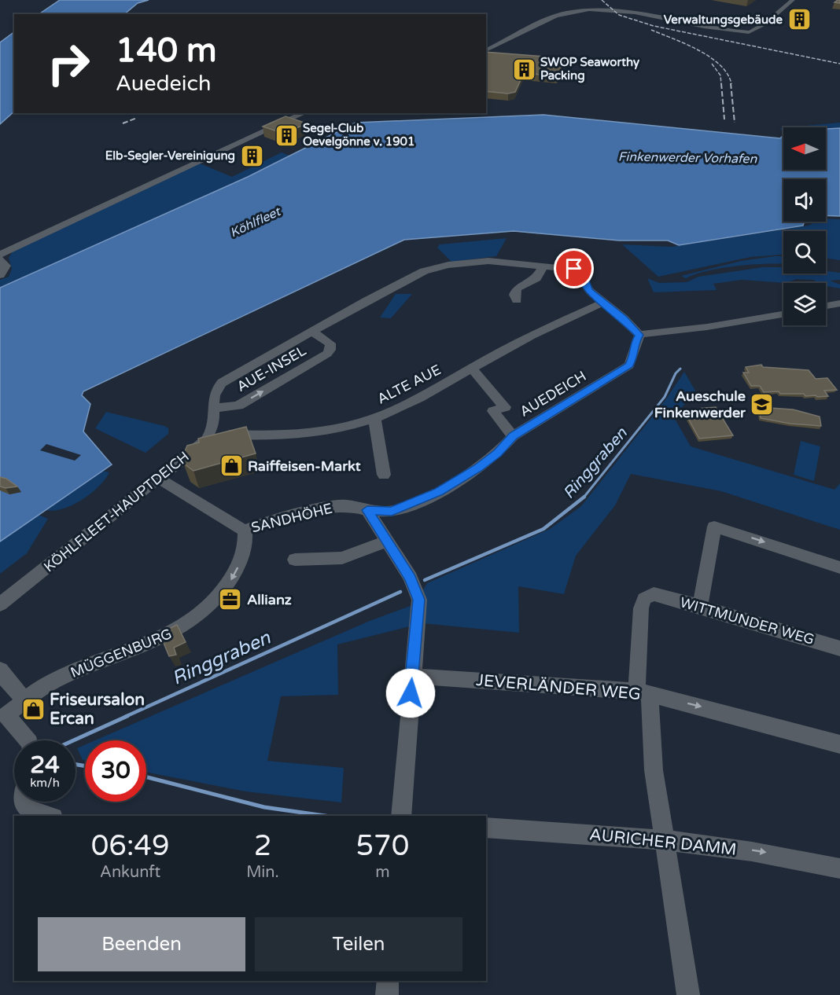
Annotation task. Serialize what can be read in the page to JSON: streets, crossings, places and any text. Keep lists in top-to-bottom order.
{
  "streets": {
    "street": [
      "AUE-INSEL",
      "ALTE AUE",
      "AUEDEICH",
      "KÖHLFLEET-HAUPTDEICH",
      "SANDHÖHE",
      "WITTMUNDER WEG",
      "MÜGGENBURG",
      "JEVERLÄNDER WEG",
      "AURICHER DAMM"
    ]
  },
  "crossings": [
    ["ALTE AUE", "KÖHLFLEET-HAUPTDEICH"],
    ["AUEDEICH", "SANDHÖHE"],
    ["SANDHÖHE", "MÜGGENBURG"],
    ["WITTMUNDER WEG", "JEVERLÄNDER WEG"]
  ],
  "one_way": ["MÜGGENBURG", "JEVERLÄNDER WEG", "AURICHER DAMM"],
  "water": ["Finkenwerder Vorhafen", "Köhlfleet", "Ringgraben"],
  "places": {
    "building": [
      "Verwaltungsgebäude",
      "SWOP Seaworthy Packing",
      "Segel-Club Oevelgönne v. 1901",
      "Elb-Segler-Vereinigung"
    ],
    "school or university": ["Aueschule Finkenwerder"],
    "shop": ["Raiffeisen-Markt", "Friseursalon Ercan"],
    "office": ["Allianz"]
  },
  "north": "left",
  "page": {
    "turn": ["140 m", "Auedeich"],
    "speed": "24 km/h",
    "limit": "30",
    "eta": [
      "06:49",
      "Ankunft",
      "2",
      "Min.",
      "570",
      "m"
    ],
    "buttons": ["Beenden", "Teilen"]
  }
}
